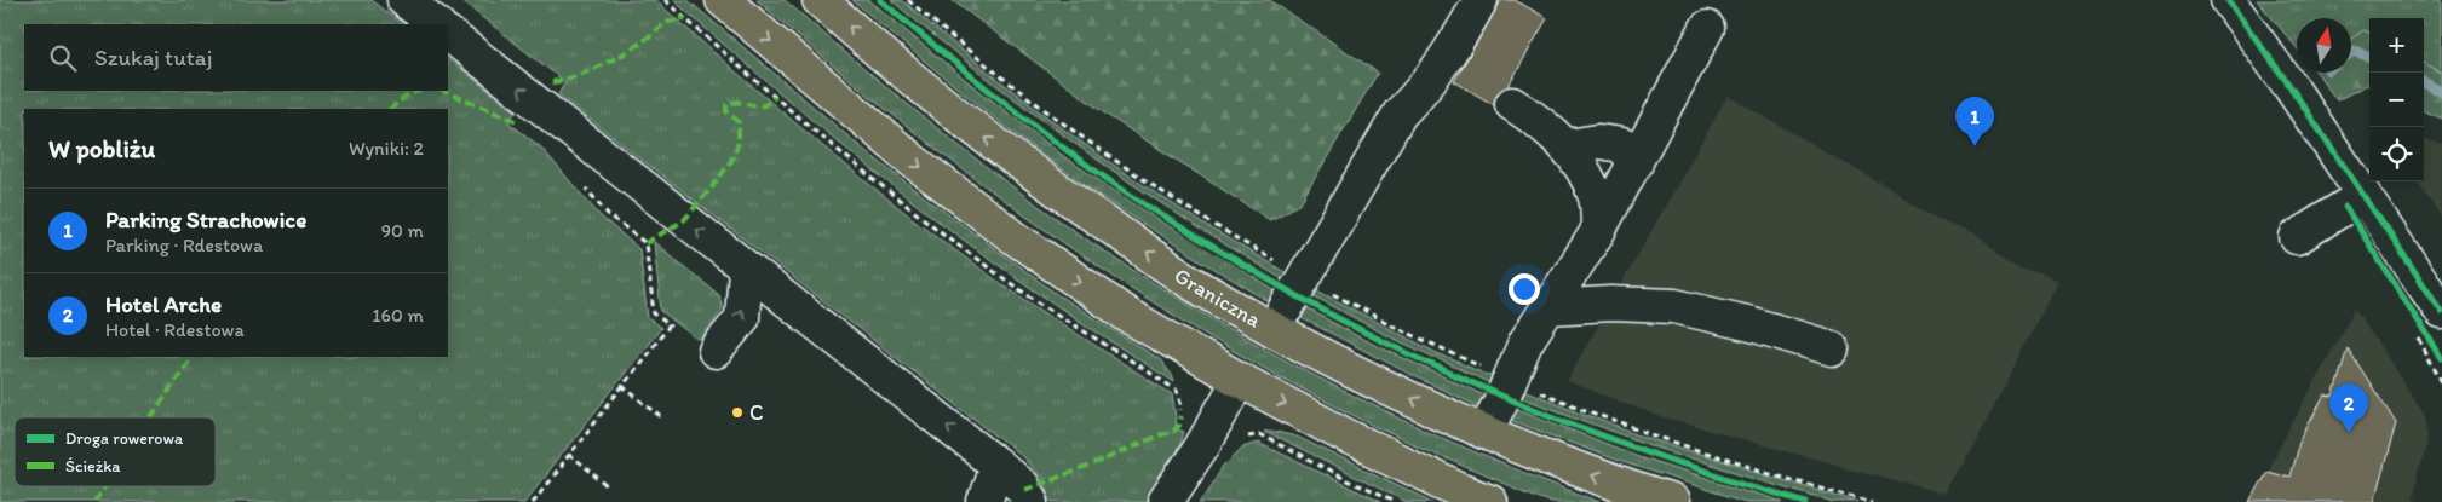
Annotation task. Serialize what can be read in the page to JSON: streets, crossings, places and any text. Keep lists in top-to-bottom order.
{
  "streets": {
    "main road": ["Graniczna"]
  },
  "places": ["C"],
  "legend": ["Droga rowerowa", "Ścieżka"],
  "north": "top",
  "page": {
    "map_buttons": ["+", "−"],
    "search": "Szukaj tutaj",
    "pins": ["1", "2"],
    "heading": ["W pobliżu", "Wyniki: 2"],
    "list": [
      {
        "mark": "1",
        "name": "Parking Strachowice",
        "note": "Parking · Rdestowa",
        "value": "90 m"
      },
      {
        "mark": "2",
        "name": "Hotel Arche",
        "note": "Hotel · Rdestowa",
        "value": "160 m"
      }
    ]
  }
}
